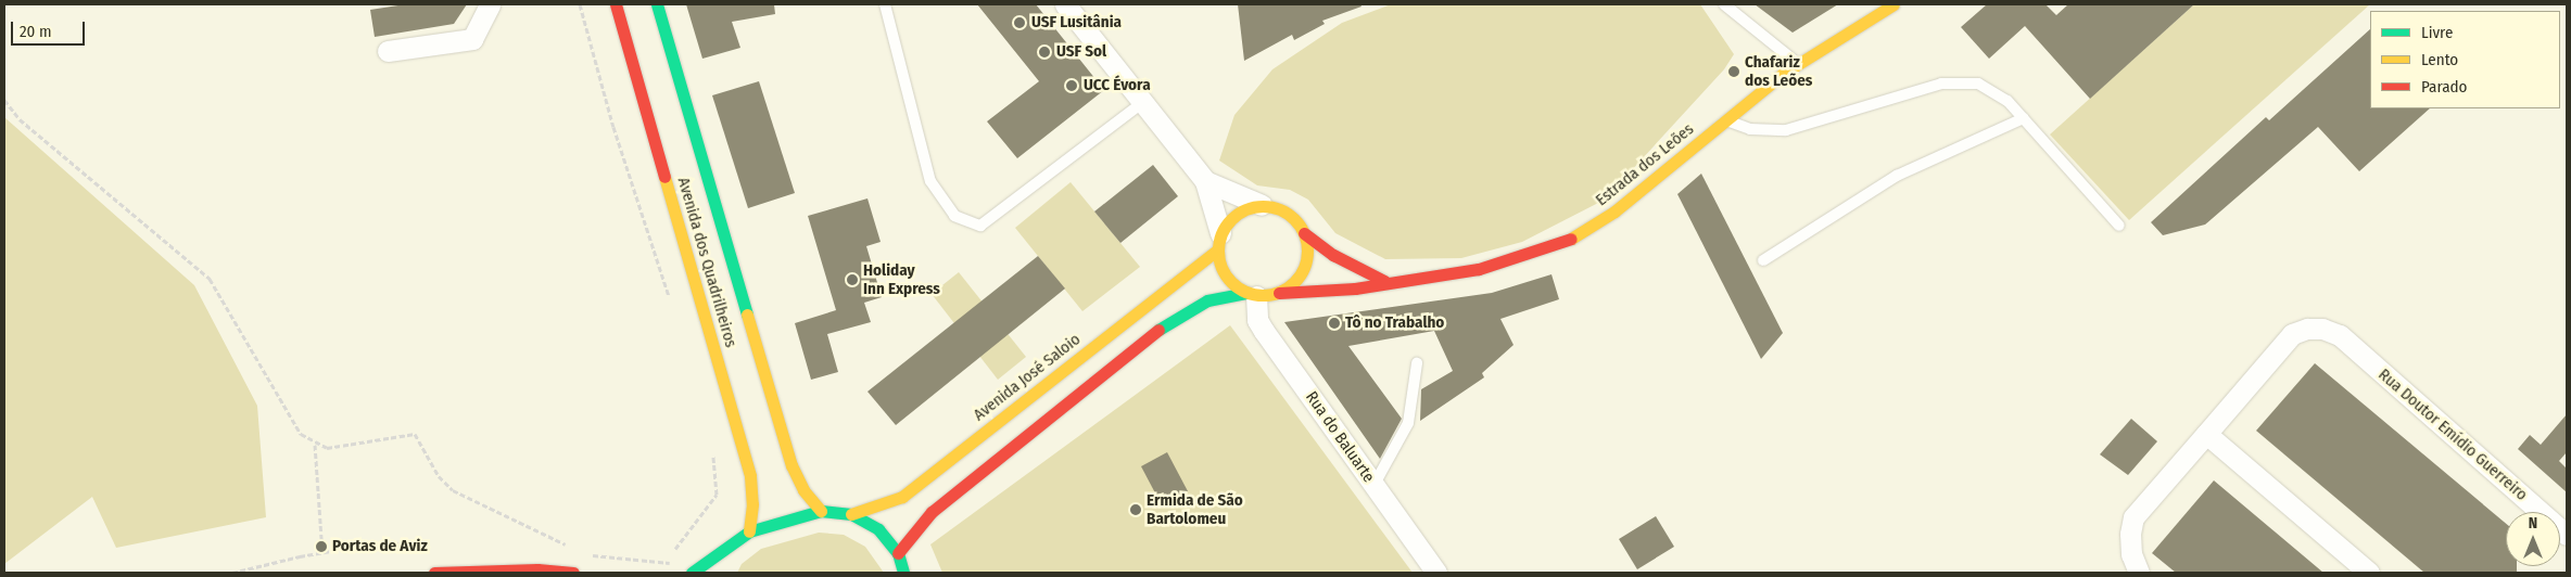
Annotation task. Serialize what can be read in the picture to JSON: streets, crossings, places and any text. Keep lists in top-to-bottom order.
{
  "streets": {
    "main road": ["Estrada dos Leões", "Avenida dos Quadrilheiros", "Avenida José Saloio"],
    "street": ["Rua Doutor Emídio Guerreiro", "Rua do Baluarte"]
  },
  "crossings": [
    ["Estrada dos Leões", "Avenida José Saloio"],
    ["Estrada dos Leões", "Rua do Baluarte"],
    ["Avenida José Saloio", "Rua do Baluarte"]
  ],
  "places": [
    "USF Lusitânia",
    "USF Sol",
    "Chafariz dos Leões",
    "UCC Évora",
    "Holiday Inn Express",
    "Tô no Trabalho",
    "Ermida de São Bartolomeu",
    "Portas de Aviz"
  ],
  "legend": ["Livre", "Lento", "Parado"],
  "scale_bar": "20 m",
  "north": "top"
}
